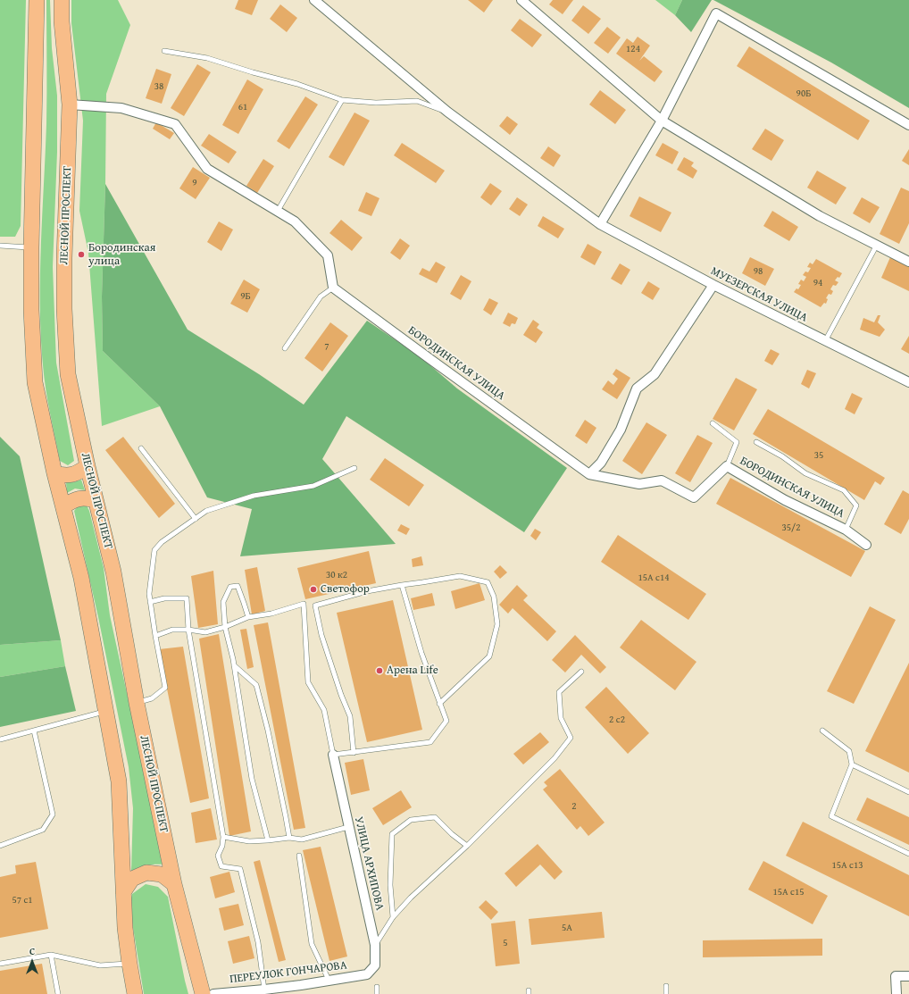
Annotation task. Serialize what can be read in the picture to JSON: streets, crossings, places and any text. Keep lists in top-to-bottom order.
{
  "streets": {
    "main road": ["ЛЕСНОЙ ПРОСПЕКТ"],
    "street": [
      "МУЕЗЕРСКАЯ УЛИЦА",
      "БОРОДИНСКАЯ УЛИЦА",
      "УЛИЦА АРХИПОВА",
      "ПЕРЕУЛОК ГОНЧАРОВА"
    ]
  },
  "crossings": [
    ["УЛИЦА АРХИПОВА", "ПЕРЕУЛОК ГОНЧАРОВА"]
  ],
  "places": ["Бородинская улица", "Светофор", "Арена Life"],
  "house_numbers": [
    "124",
    "38",
    "90Б",
    "61",
    "9",
    "98",
    "94",
    "9Б",
    "7",
    "35",
    "35/2",
    "30 к2",
    "15А с14",
    "2 с2",
    "2",
    "15А с13",
    "15А с15",
    "57 с1",
    "5А",
    "5"
  ],
  "north": "top"
}
